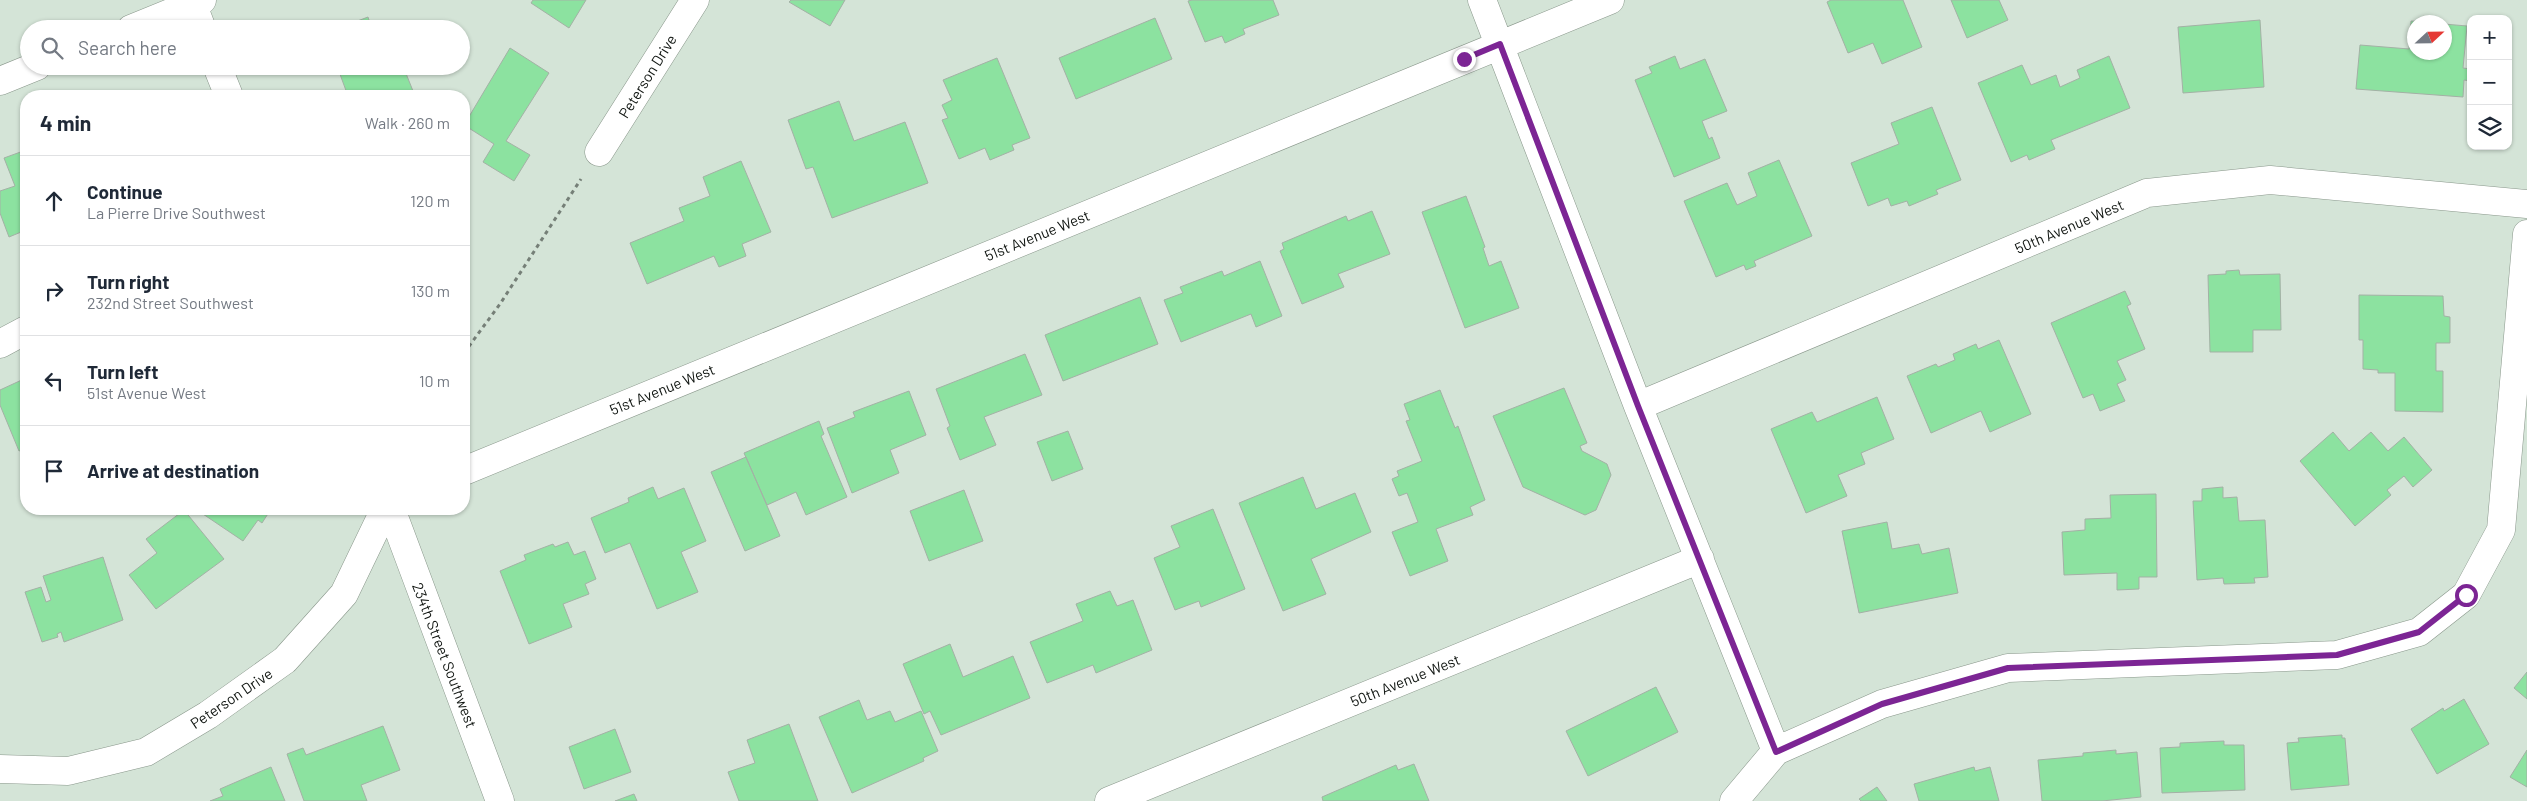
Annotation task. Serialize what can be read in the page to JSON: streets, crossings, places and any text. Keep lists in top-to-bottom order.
{
  "streets": {
    "street": [
      "Peterson Drive",
      "50th Avenue West",
      "51st Avenue West",
      "234th Street Southwest"
    ]
  },
  "north": "right",
  "page": {
    "map_buttons": ["+", "−"],
    "search": "Search here",
    "heading": ["4 min", "Walk · 260 m"],
    "list": [
      ["Continue", "La Pierre Drive Southwest", "120 m"],
      ["Turn right", "232nd Street Southwest", "130 m"],
      ["Turn left", "51st Avenue West", "10 m"],
      "Arrive at destination"
    ]
  }
}
